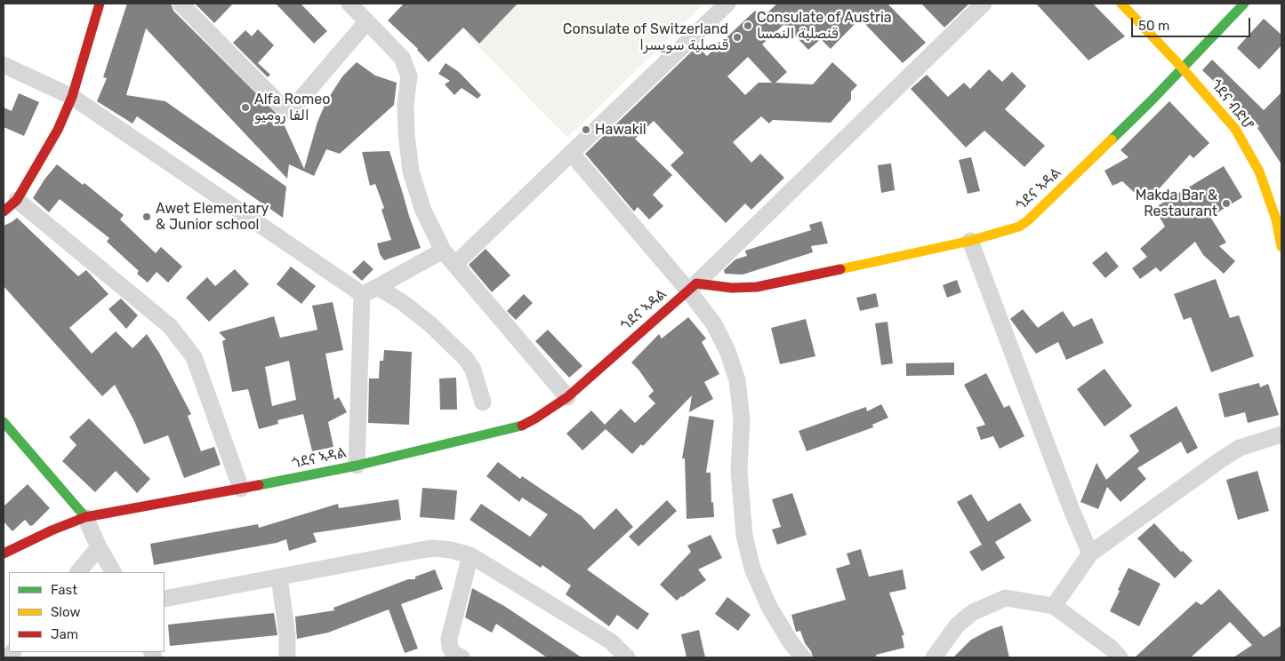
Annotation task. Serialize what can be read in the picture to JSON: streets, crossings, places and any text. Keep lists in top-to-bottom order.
{
  "streets": {
    "street": ["ጎደና ብድሆ", "ጎደና ኣዳል"]
  },
  "crossings": [
    ["ጎደና ብድሆ", "ጎደና ኣዳል"]
  ],
  "places": [
    "Consulate of Austria قنصلية النمسا",
    "Consulate of Switzerland قنصلية سويسرا",
    "Alfa Romeo الفا روميو",
    "Hawakil",
    "Makda Bar & Restaurant",
    "Awet Elementary & Junior school"
  ],
  "legend": ["Fast", "Slow", "Jam"],
  "scale_bar": "50 m"
}
